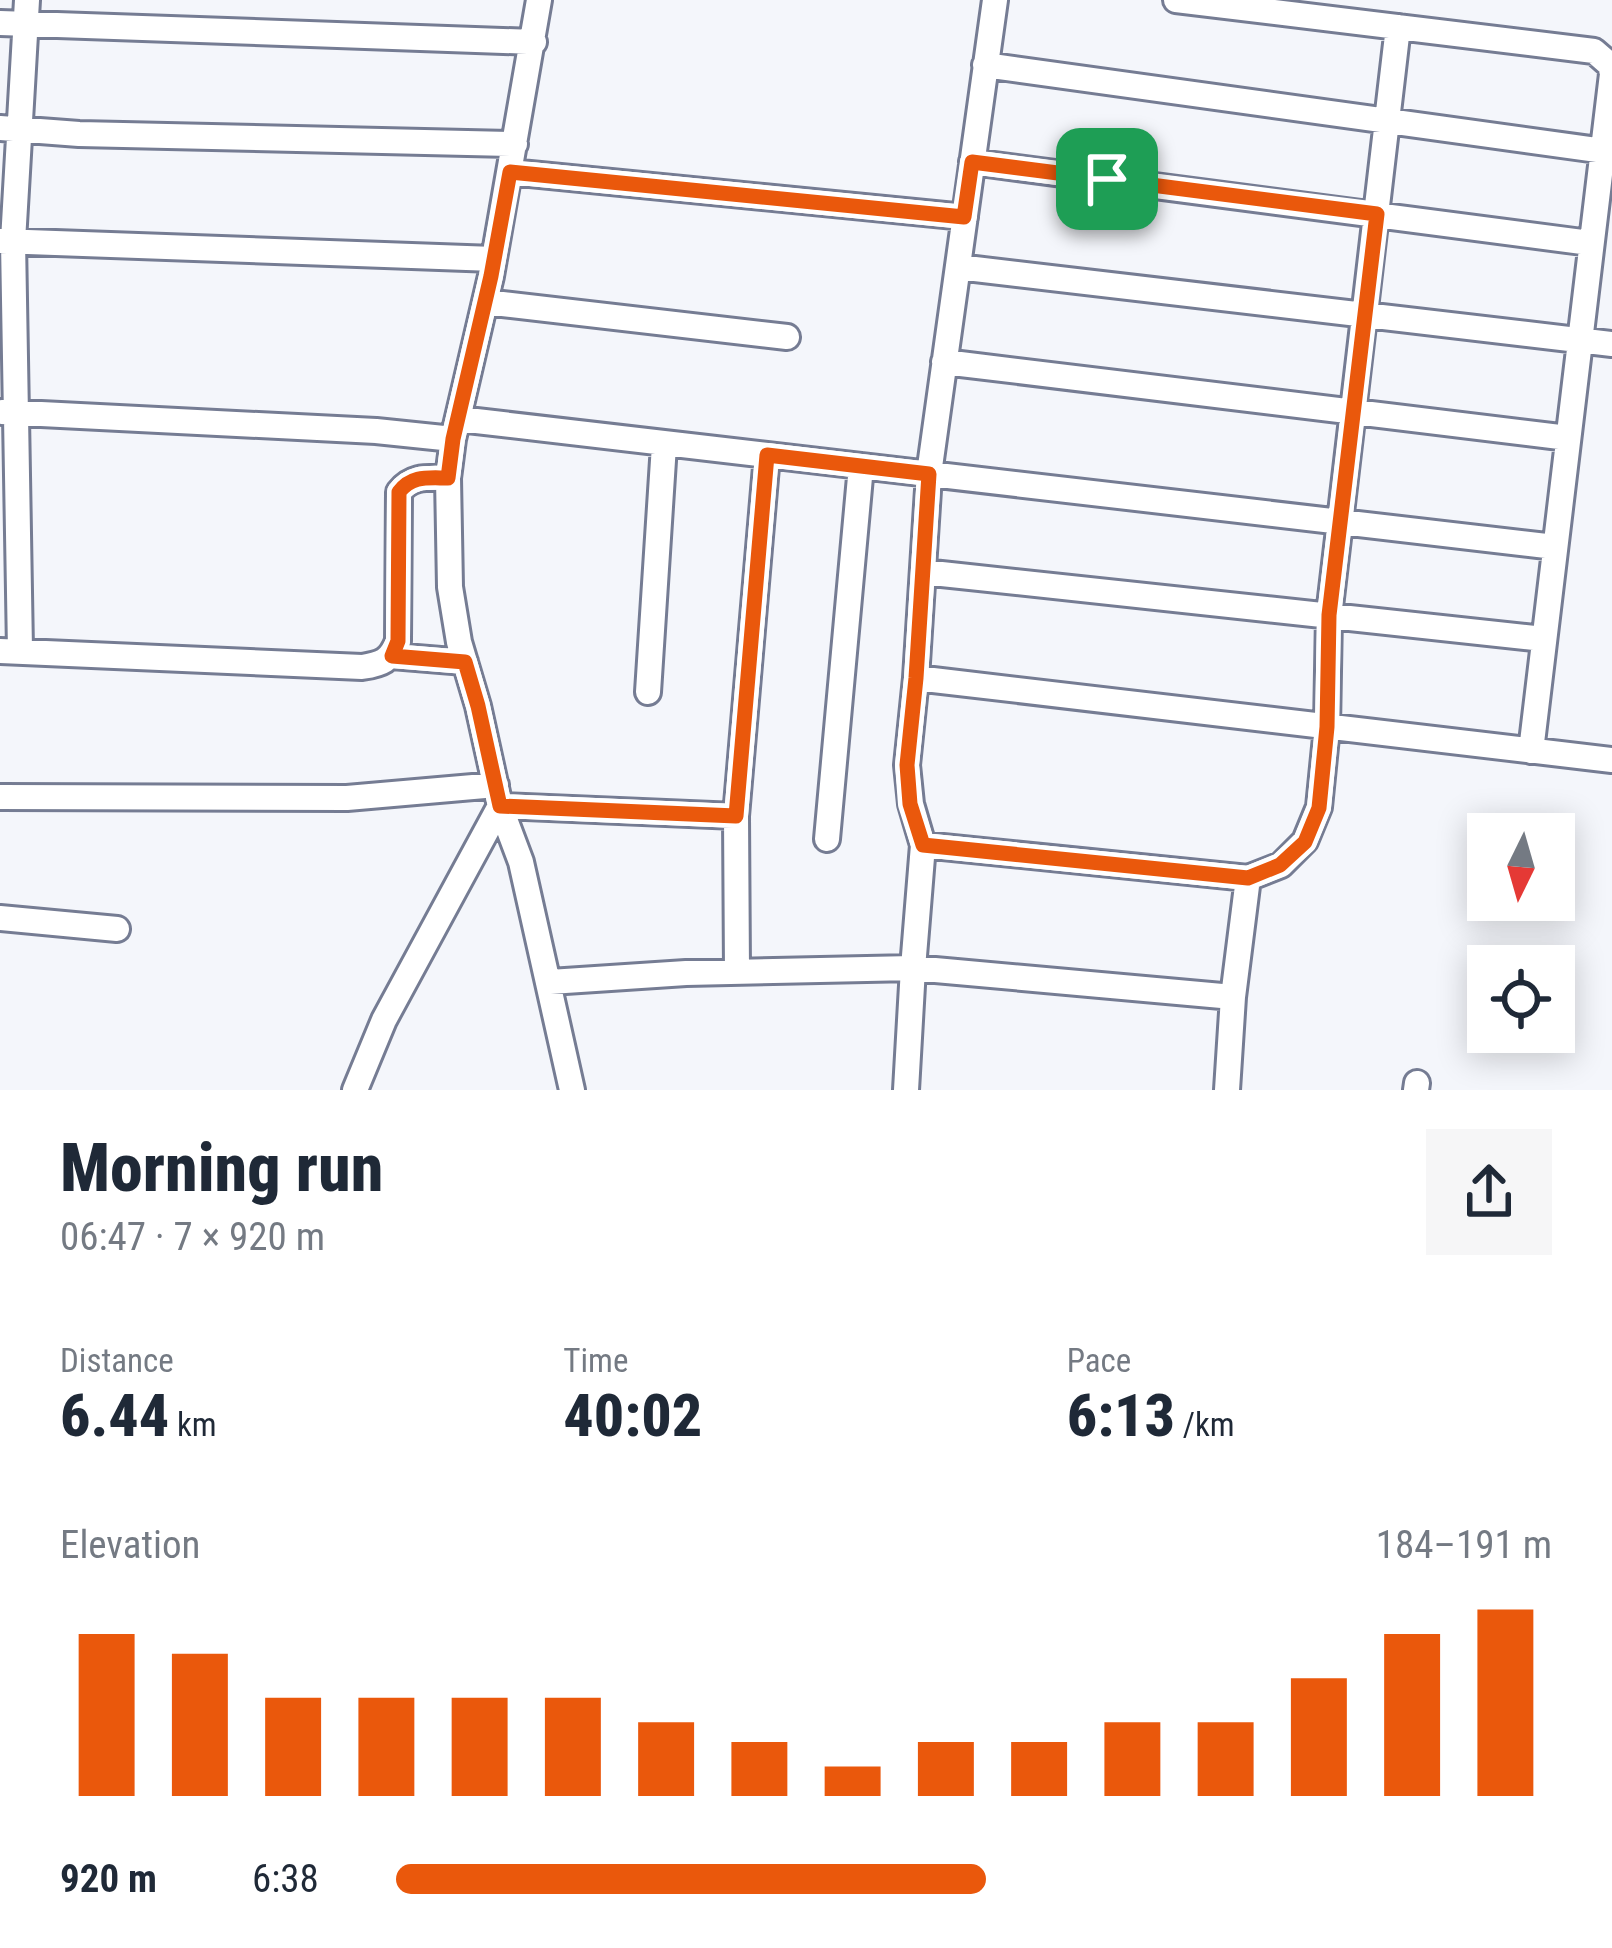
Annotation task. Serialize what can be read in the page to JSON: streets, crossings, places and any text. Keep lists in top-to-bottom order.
{
  "north": "bottom",
  "page": {
    "heading": ["Morning run", "06:47 · 7 × 920 m"],
    "stats": [
      ["Distance", "6.44 km"],
      ["Time", "40:02"],
      ["Pace", "6:13 /km"]
    ],
    "chart": ["Elevation", "184–191 m"],
    "list": [
      {
        "name": "920 m",
        "note": "6:38"
      }
    ]
  }
}
